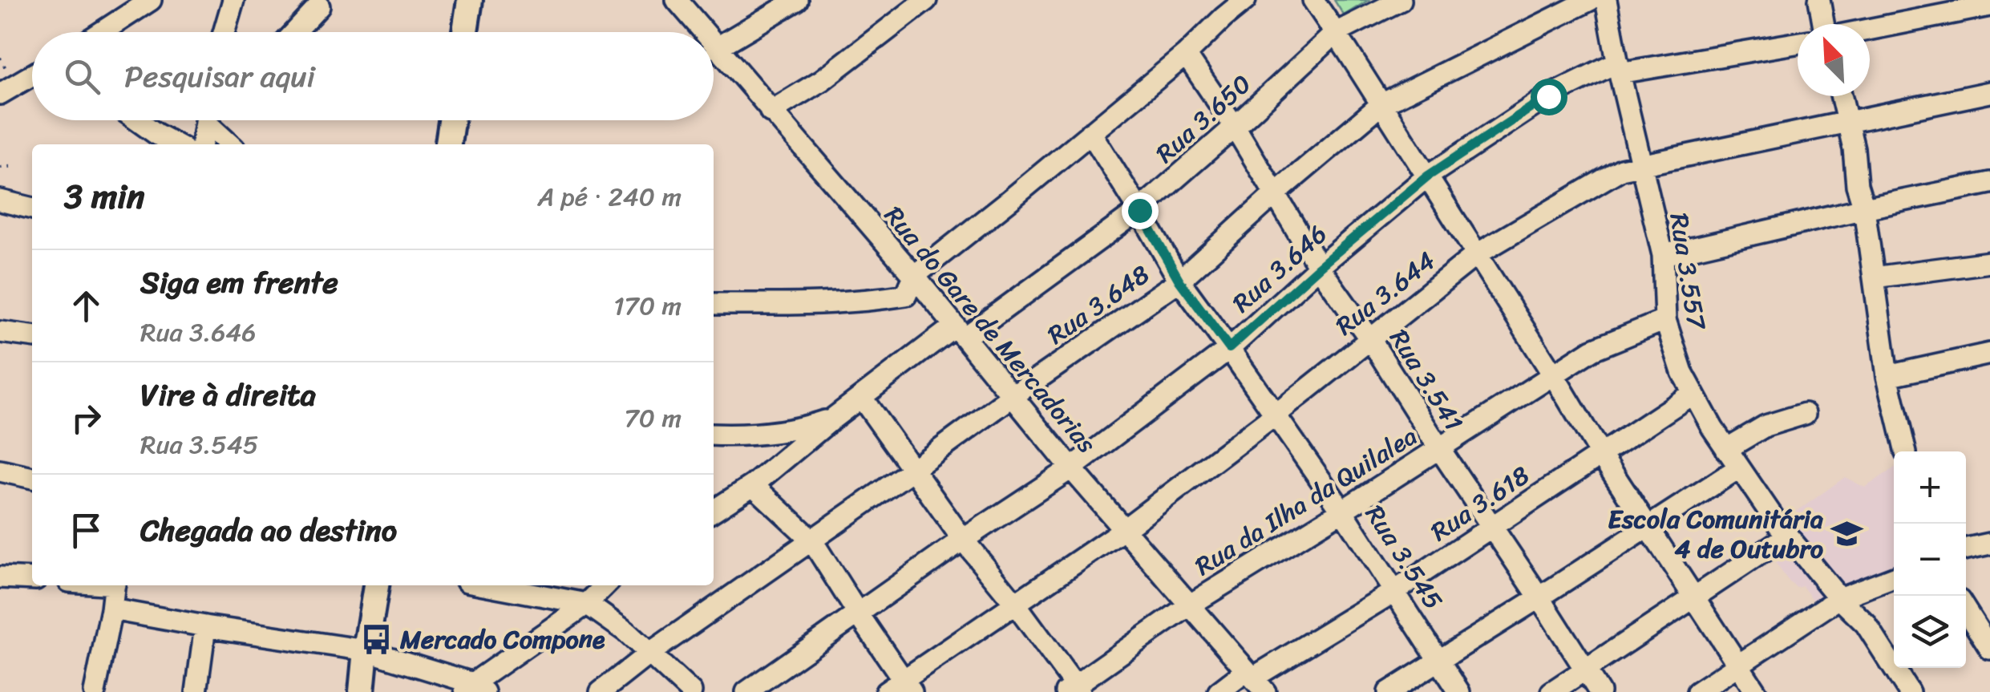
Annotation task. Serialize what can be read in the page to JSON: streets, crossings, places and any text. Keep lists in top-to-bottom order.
{
  "streets": {
    "street": [
      "Rua 3.650",
      "Rua 3.646",
      "Rua 3.557",
      "Rua 3.644",
      "Rua 3.648",
      "Rua do Gare de Mercadorias",
      "Rua 3.541",
      "Rua da Ilha da Quilalea",
      "Rua 3.618",
      "Rua 3.545"
    ]
  },
  "crossings": [
    ["Rua 3.650", "Rua do Gare de Mercadorias"],
    ["Rua 3.650", "Rua 3.541"],
    ["Rua 3.650", "Rua 3.545"],
    ["Rua 3.646", "Rua 3.557"],
    ["Rua 3.646", "Rua do Gare de Mercadorias"],
    ["Rua 3.646", "Rua 3.541"],
    ["Rua 3.646", "Rua 3.545"],
    ["Rua 3.557", "Rua 3.644"],
    ["Rua 3.557", "Rua da Ilha da Quilalea"],
    ["Rua 3.557", "Rua 3.618"],
    ["Rua 3.644", "Rua do Gare de Mercadorias"],
    ["Rua 3.644", "Rua 3.541"],
    ["Rua 3.644", "Rua 3.545"],
    ["Rua 3.648", "Rua do Gare de Mercadorias"],
    ["Rua 3.648", "Rua 3.541"],
    ["Rua 3.648", "Rua 3.545"],
    ["Rua do Gare de Mercadorias", "Rua da Ilha da Quilalea"],
    ["Rua do Gare de Mercadorias", "Rua 3.618"],
    ["Rua 3.541", "Rua da Ilha da Quilalea"],
    ["Rua 3.541", "Rua 3.618"],
    ["Rua da Ilha da Quilalea", "Rua 3.545"],
    ["Rua 3.618", "Rua 3.545"]
  ],
  "places": {
    "school or university": ["Escola Comunitária 4 de Outubro"],
    "bus stop": ["Mercado Compone"]
  },
  "north": "top left",
  "page": {
    "search": "Pesquisar aqui",
    "heading": ["3 min", "A pé · 240 m"],
    "list": [
      ["Siga em frente", "Rua 3.646", "170 m"],
      ["Vire à direita", "Rua 3.545", "70 m"],
      "Chegada ao destino"
    ],
    "map_buttons": ["+", "−"]
  }
}
